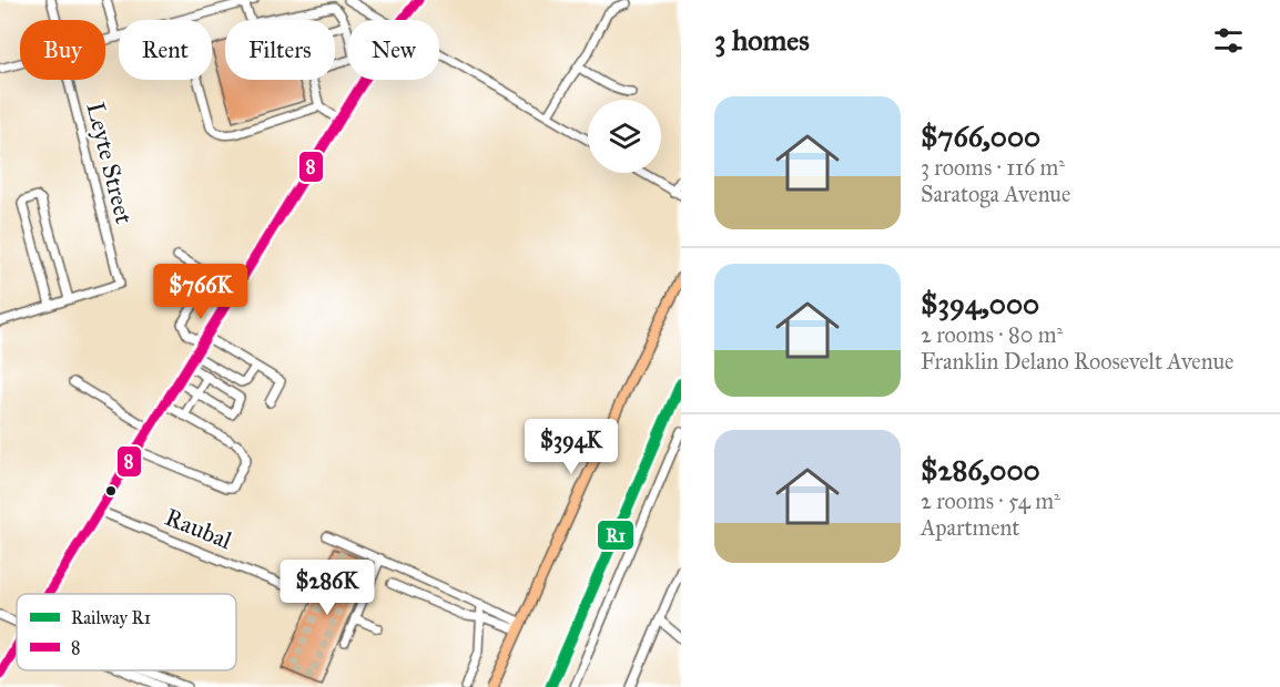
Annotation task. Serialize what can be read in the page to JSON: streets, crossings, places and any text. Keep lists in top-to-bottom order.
{
  "streets": {
    "street": ["Leyte Street", "Raubal"]
  },
  "lines": ["transit line 8", "rail line R1"],
  "legend": ["Railway R1", "8"],
  "page": {
    "heading": "3 homes",
    "chip": [
      "Buy",
      "Rent",
      "Filters",
      "New"
    ],
    "list": [
      {
        "name": "$766,000",
        "note": "3 rooms · 116 m² · Saratoga Avenue"
      },
      {
        "name": "$394,000",
        "note": "2 rooms · 80 m² · Franklin Delano Roosevelt Avenue"
      },
      {
        "name": "$286,000",
        "note": "2 rooms · 54 m² · Apartment"
      }
    ],
    "price": ["$766K", "$394K", "$286K"]
  }
}
